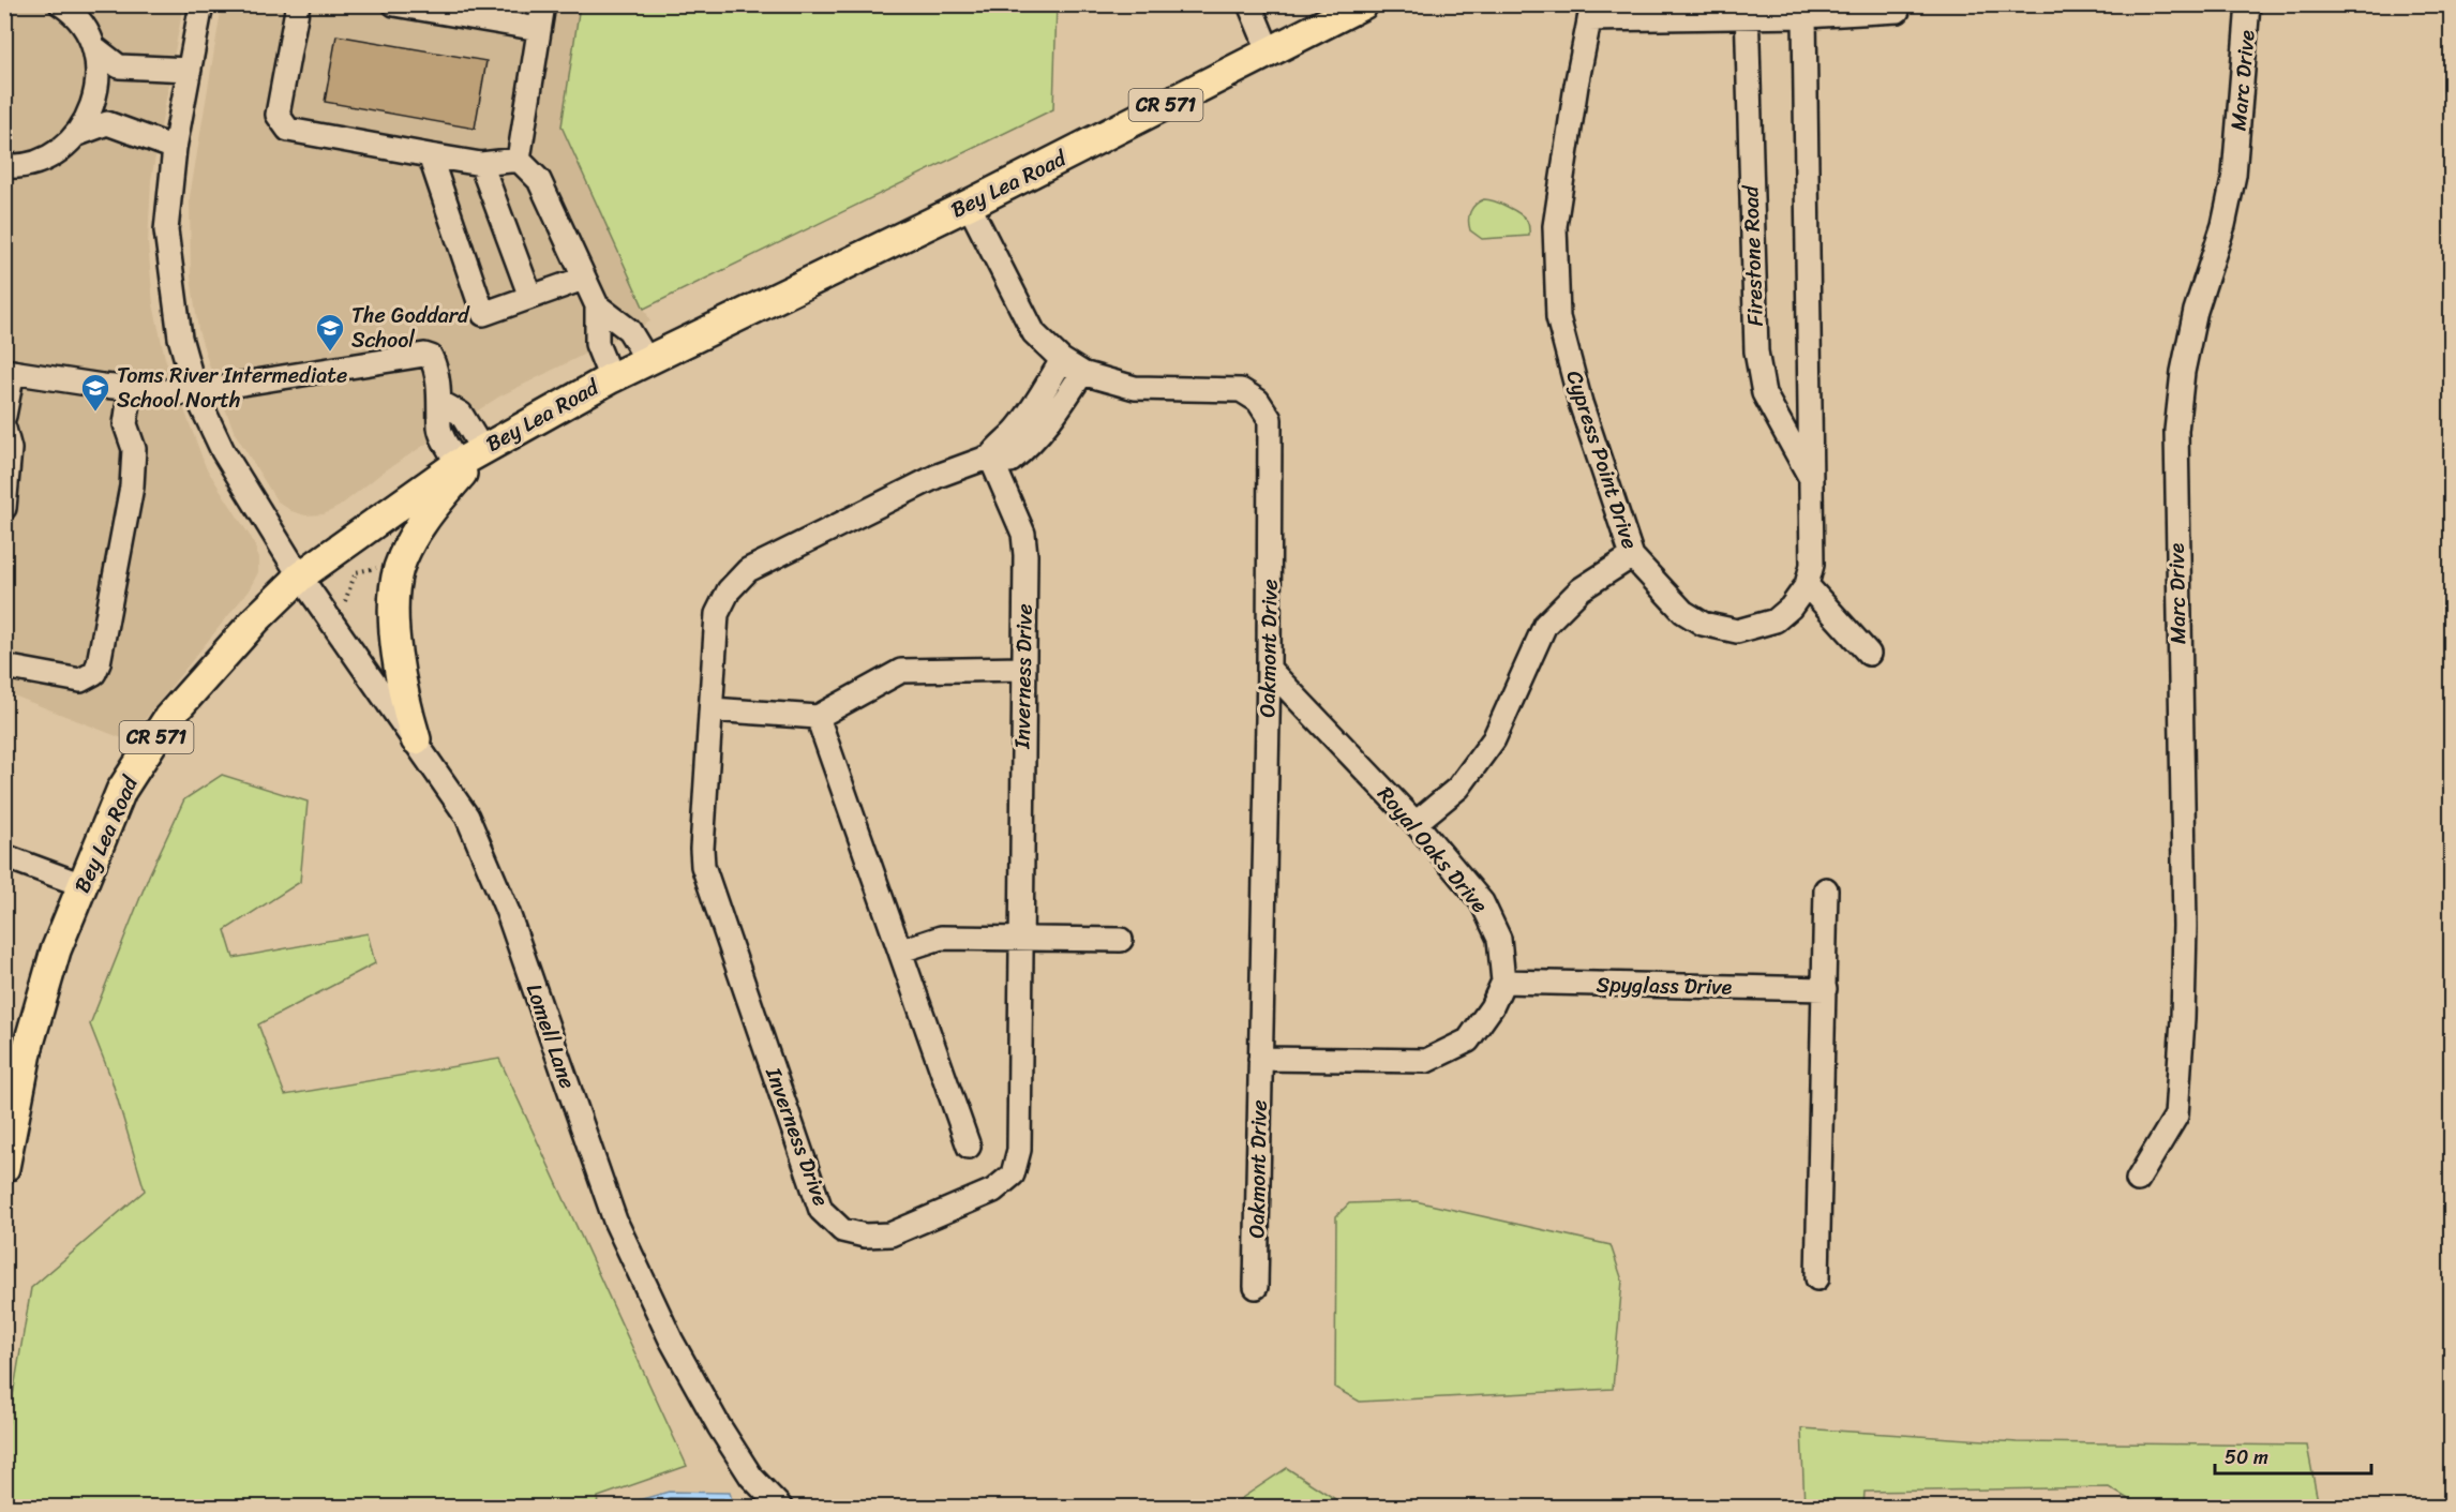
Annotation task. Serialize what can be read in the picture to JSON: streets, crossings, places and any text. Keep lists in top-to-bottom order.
{
  "streets": {
    "main road": ["CR 571", "Bey Lea Road"],
    "street": [
      "Marc Drive",
      "Firestone Road",
      "Cypress Point Drive",
      "Oakmont Drive",
      "Inverness Drive",
      "Royal Oaks Drive",
      "Spyglass Drive",
      "Lomell Lane"
    ]
  },
  "crossings": [
    ["Bey Lea Road", "Oakmont Drive"],
    ["Bey Lea Road", "Lomell Lane"],
    ["Firestone Road", "Cypress Point Drive"],
    ["Oakmont Drive", "Inverness Drive"],
    ["Oakmont Drive", "Royal Oaks Drive"],
    ["Royal Oaks Drive", "Spyglass Drive"]
  ],
  "places": {
    "school or university": ["The Goddard School", "Toms River Intermediate School North"]
  },
  "scale_bar": "50 m"
}
